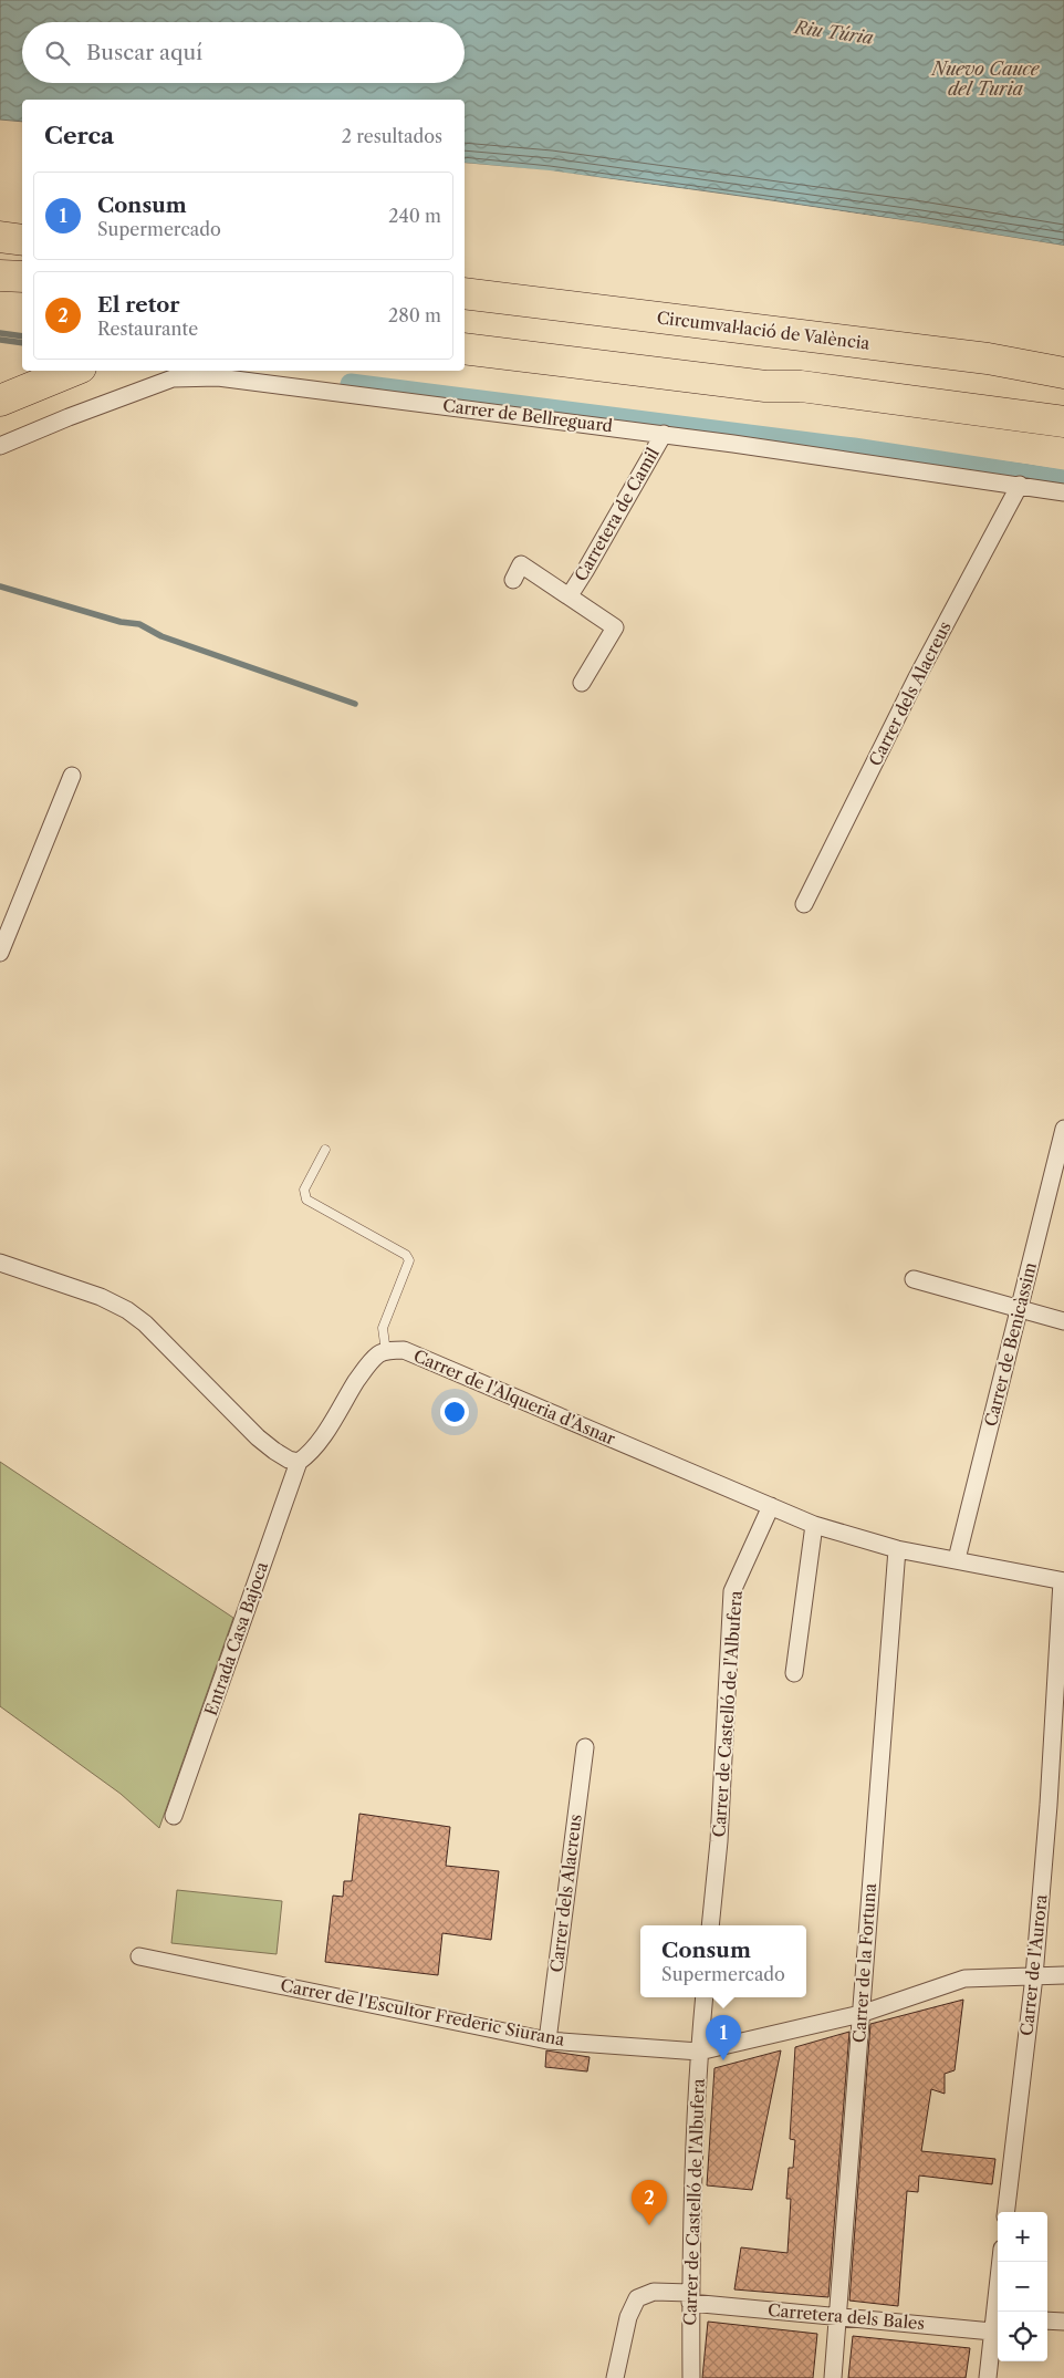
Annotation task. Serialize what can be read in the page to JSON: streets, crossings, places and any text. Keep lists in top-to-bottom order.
{
  "streets": {
    "highway": ["Circumval·lació de València"],
    "street": [
      "Carrer de Bellreguard",
      "Carretera de Camil",
      "Carrer dels Alacreus",
      "Carrer de Benicàssim",
      "Carrer de l'Alqueria d'Asnar",
      "Entrada Casa Bajoca",
      "Carrer de Castelló de l'Albufera",
      "Carrer de la Fortuna",
      "Carrer de l'Aurora",
      "Carrer de l'Escultor Frederic Siurana",
      "Carretera dels Bales"
    ]
  },
  "crossings": [
    ["Carrer de Bellreguard", "Carretera de Camil"],
    ["Carrer de Bellreguard", "Carrer dels Alacreus"],
    ["Carrer dels Alacreus", "Carrer de l'Escultor Frederic Siurana"],
    ["Carrer de Benicàssim", "Carrer de l'Alqueria d'Asnar"],
    ["Carrer de l'Alqueria d'Asnar", "Carrer de Castelló de l'Albufera"],
    ["Carrer de l'Alqueria d'Asnar", "Carrer de la Fortuna"],
    ["Carrer de l'Alqueria d'Asnar", "Carrer de l'Aurora"],
    ["Carrer de Castelló de l'Albufera", "Carrer de l'Escultor Frederic Siurana"],
    ["Carrer de Castelló de l'Albufera", "Carretera dels Bales"],
    ["Carrer de la Fortuna", "Carrer de l'Escultor Frederic Siurana"],
    ["Carrer de la Fortuna", "Carretera dels Bales"],
    ["Carrer de l'Aurora", "Carrer de l'Escultor Frederic Siurana"]
  ],
  "water": ["Riu Túria", "Nuevo Cauce del Turia"],
  "page": {
    "search": "Buscar aquí",
    "heading": ["Cerca", "2 resultados"],
    "list": [
      {
        "mark": "1",
        "name": "Consum",
        "note": "Supermercado",
        "value": "240 m"
      },
      {
        "mark": "2",
        "name": "El retor",
        "note": "Restaurante",
        "value": "280 m"
      }
    ],
    "popup": ["Consum", "Supermercado"],
    "pins": ["1", "2"],
    "map_buttons": ["+", "−"]
  }
}
